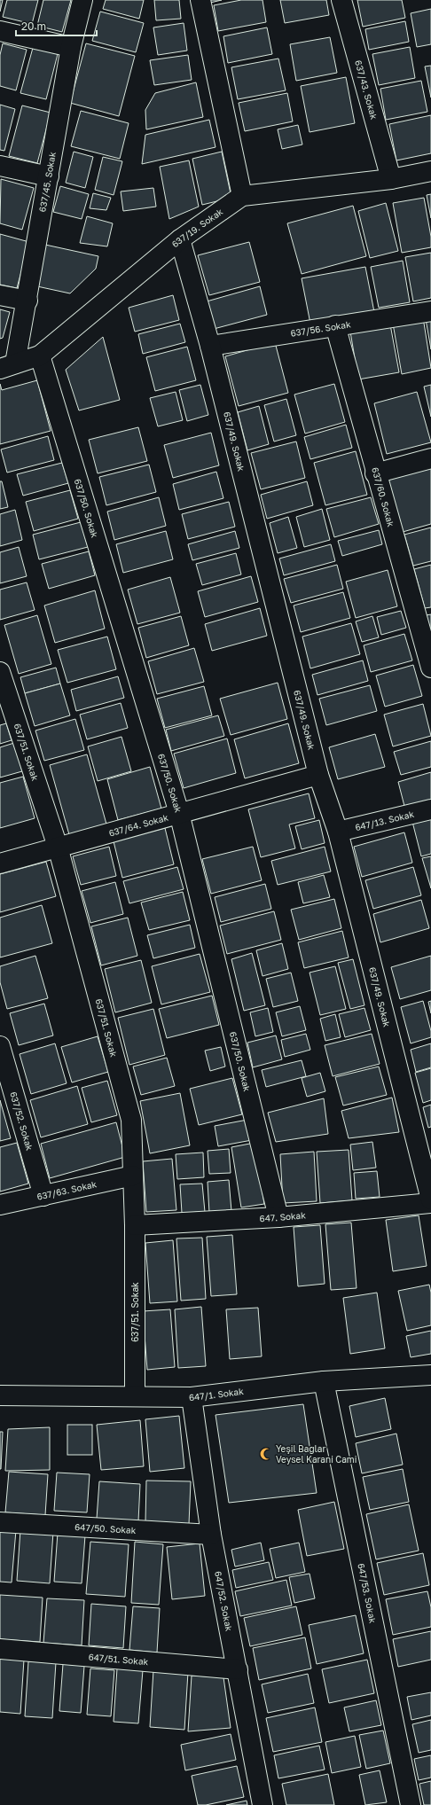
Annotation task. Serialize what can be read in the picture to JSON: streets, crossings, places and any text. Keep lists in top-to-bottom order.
{
  "streets": {
    "street": [
      "637/43. Sokak",
      "637/45. Sokak",
      "637/19. Sokak",
      "637/56. Sokak",
      "637/49. Sokak",
      "637/60. Sokak",
      "637/50. Sokak",
      "637/51. Sokak",
      "647/13. Sokak",
      "637/64. Sokak",
      "637/52. Sokak",
      "637/63. Sokak",
      "647. Sokak",
      "647/1. Sokak",
      "647/50. Sokak",
      "647/53. Sokak",
      "647/52. Sokak",
      "647/51. Sokak"
    ]
  },
  "crossings": [
    ["637/43. Sokak", "637/19. Sokak"],
    ["637/45. Sokak", "637/19. Sokak"],
    ["637/19. Sokak", "637/49. Sokak"],
    ["637/19. Sokak", "637/50. Sokak"],
    ["637/56. Sokak", "637/49. Sokak"],
    ["637/56. Sokak", "637/60. Sokak"],
    ["637/49. Sokak", "647/13. Sokak"],
    ["637/49. Sokak", "637/64. Sokak"],
    ["637/50. Sokak", "637/64. Sokak"],
    ["637/50. Sokak", "647. Sokak"],
    ["637/51. Sokak", "637/64. Sokak"],
    ["637/51. Sokak", "637/63. Sokak"],
    ["637/51. Sokak", "647. Sokak"],
    ["637/51. Sokak", "647/1. Sokak"],
    ["637/52. Sokak", "637/63. Sokak"],
    ["647/1. Sokak", "647/53. Sokak"],
    ["647/1. Sokak", "647/52. Sokak"],
    ["647/50. Sokak", "647/52. Sokak"],
    ["647/52. Sokak", "647/51. Sokak"]
  ],
  "places": {
    "mosque": ["Yeşil Bağlar Veysel Karani Cami"]
  },
  "scale_bar": "20 m"
}
